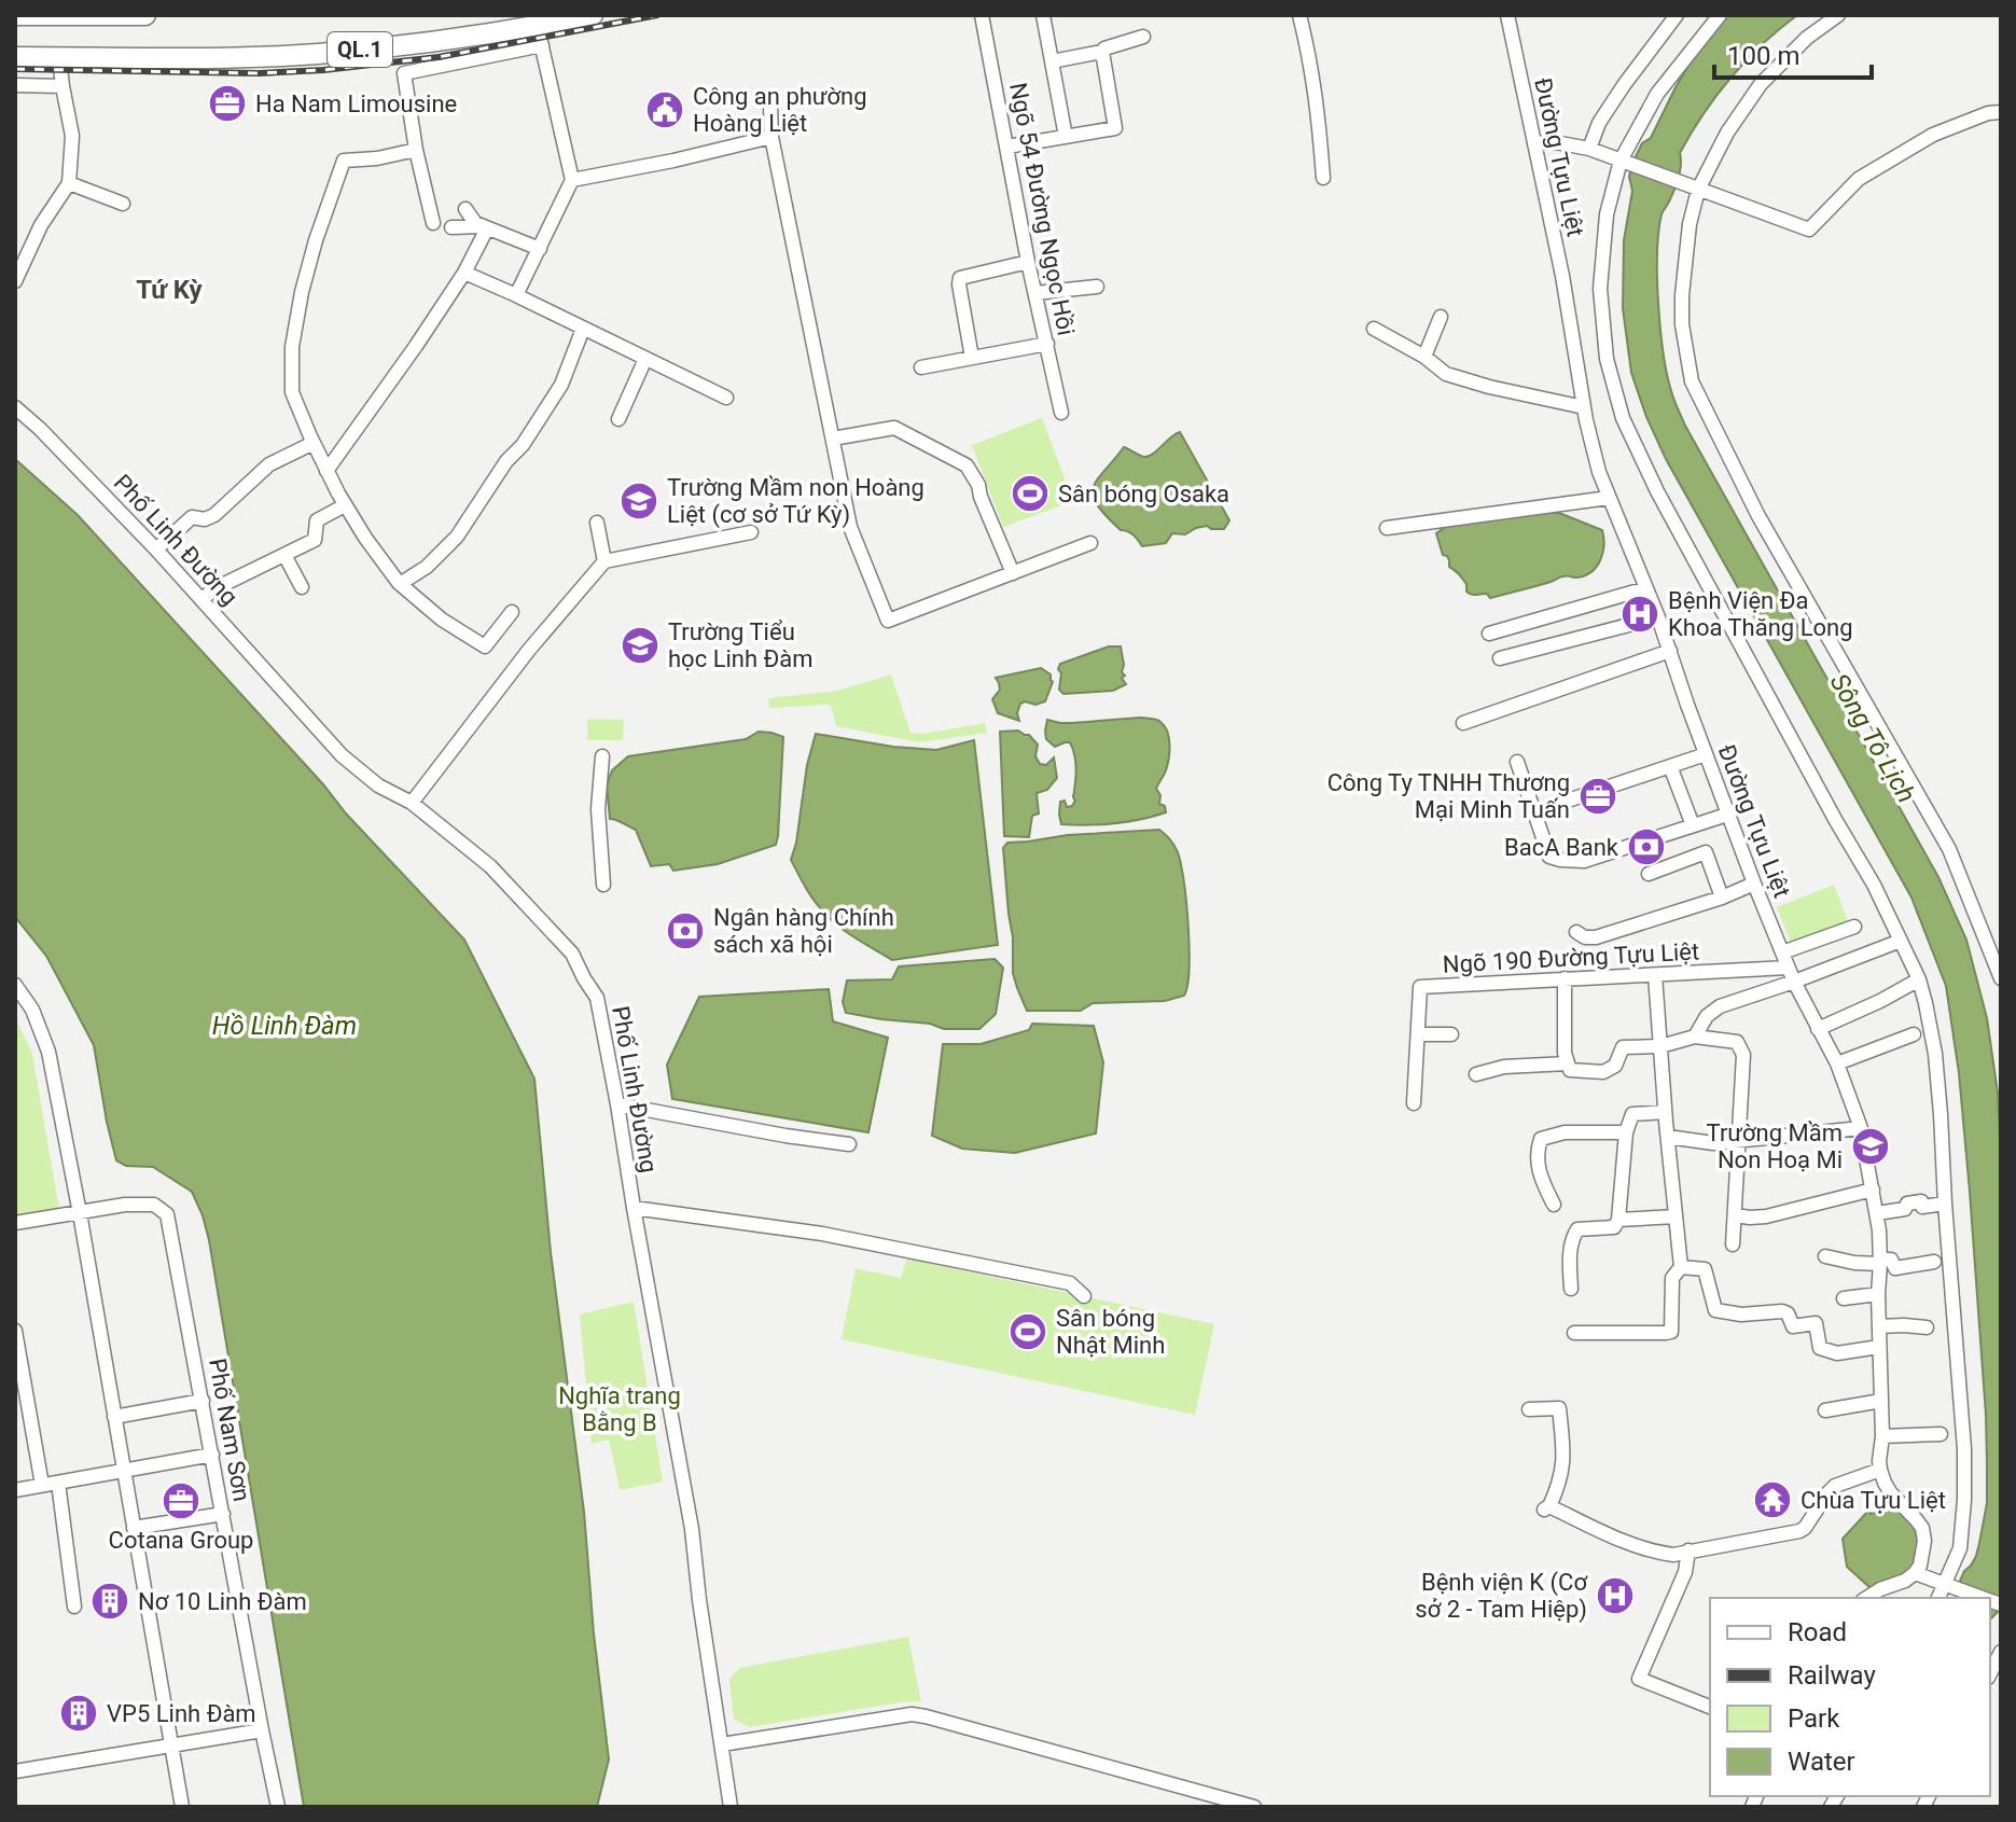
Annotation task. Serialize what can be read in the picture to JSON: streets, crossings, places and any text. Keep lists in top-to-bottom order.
{
  "streets": {
    "highway": ["QL.1"],
    "street": [
      "Đường Tựu Liệt",
      "Ngõ 54 Đường Ngọc Hồi",
      "Phố Linh Đường",
      "Ngõ 190 Đường Tựu Liệt",
      "Phố Nam Sơn"
    ]
  },
  "crossings": [
    ["Đường Tựu Liệt", "Ngõ 190 Đường Tựu Liệt"]
  ],
  "districts": ["Tứ Kỳ"],
  "water": ["Sông Tô Lịch", "Hồ Linh Đàm"],
  "parks": ["Nghĩa trang Bằng B"],
  "places": {
    "office": ["Ha Nam Limousine", "Công Ty TNHH Thương Mại Minh Tuấn", "Cotana Group"],
    "public building": ["Công an phường Hoàng Liệt"],
    "sports": ["Sân bóng Osaka", "Sân bóng Nhật Minh"],
    "school or university": ["Trường Mầm non Hoàng Liệt (cơ sở Tứ Kỳ)", "Trường Tiểu học Linh Đàm", "Trường Mầm Non Hoạ Mi"],
    "hospital": ["Bệnh Viện Đa Khoa Thăng Long", "Bệnh viện K (Cơ sở 2 - Tam Hiệp)"],
    "bank": ["BacA Bank", "Ngân hàng Chính sách xã hội"],
    "temple": ["Chùa Tựu Liệt"],
    "building": ["Nơ 10 Linh Đàm", "VP5 Linh Đàm"]
  },
  "legend": [
    "Road",
    "Railway",
    "Park",
    "Water"
  ],
  "scale_bar": "100 m"
}
